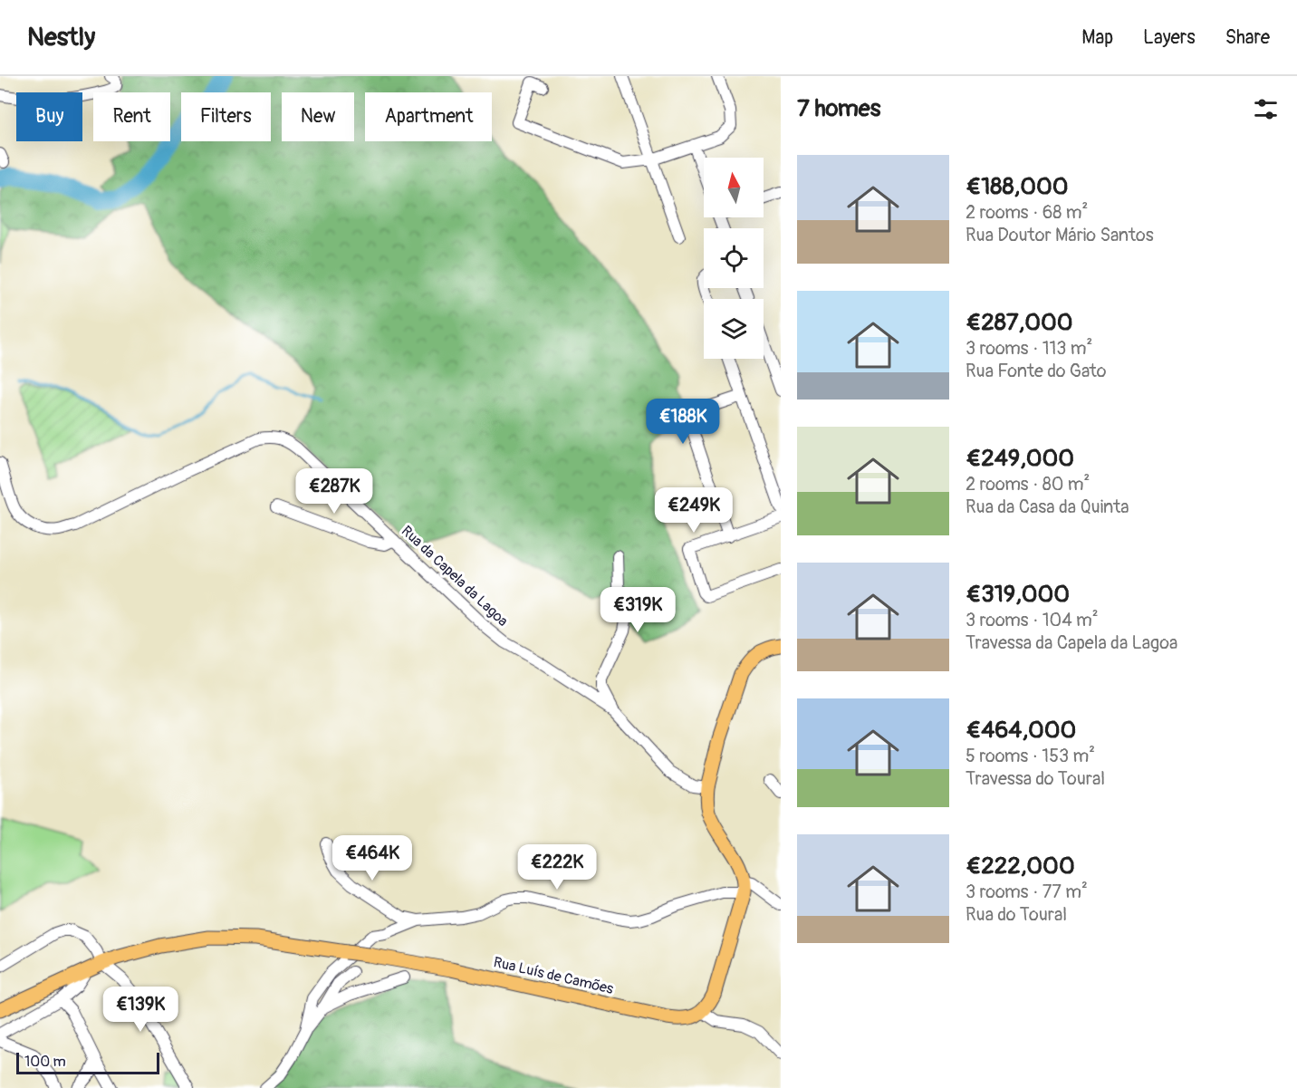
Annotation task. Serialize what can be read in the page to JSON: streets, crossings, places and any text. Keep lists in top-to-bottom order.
{
  "streets": {
    "main road": ["Rua Luís de Camões"],
    "street": ["Rua da Capela da Lagoa"]
  },
  "scale_bar": "100 m",
  "north": "top",
  "page": {
    "header": "Nestly",
    "nav": ["Map", "Layers", "Share"],
    "heading": "7 homes",
    "chip": [
      "Buy",
      "Rent",
      "Filters",
      "New",
      "Apartment"
    ],
    "list": [
      {
        "name": "€188,000",
        "note": "2 rooms · 68 m² · Rua Doutor Mário Santos"
      },
      {
        "name": "€287,000",
        "note": "3 rooms · 113 m² · Rua Fonte do Gato"
      },
      {
        "name": "€249,000",
        "note": "2 rooms · 80 m² · Rua da Casa da Quinta"
      },
      {
        "name": "€319,000",
        "note": "3 rooms · 104 m² · Travessa da Capela da Lagoa"
      },
      {
        "name": "€464,000",
        "note": "5 rooms · 153 m² · Travessa do Toural"
      },
      {
        "name": "€222,000",
        "note": "3 rooms · 77 m² · Rua do Toural"
      }
    ],
    "price": [
      "€188K",
      "€287K",
      "€249K",
      "€319K",
      "€464K",
      "€222K",
      "€139K"
    ],
    "scale": "100 m"
  }
}
